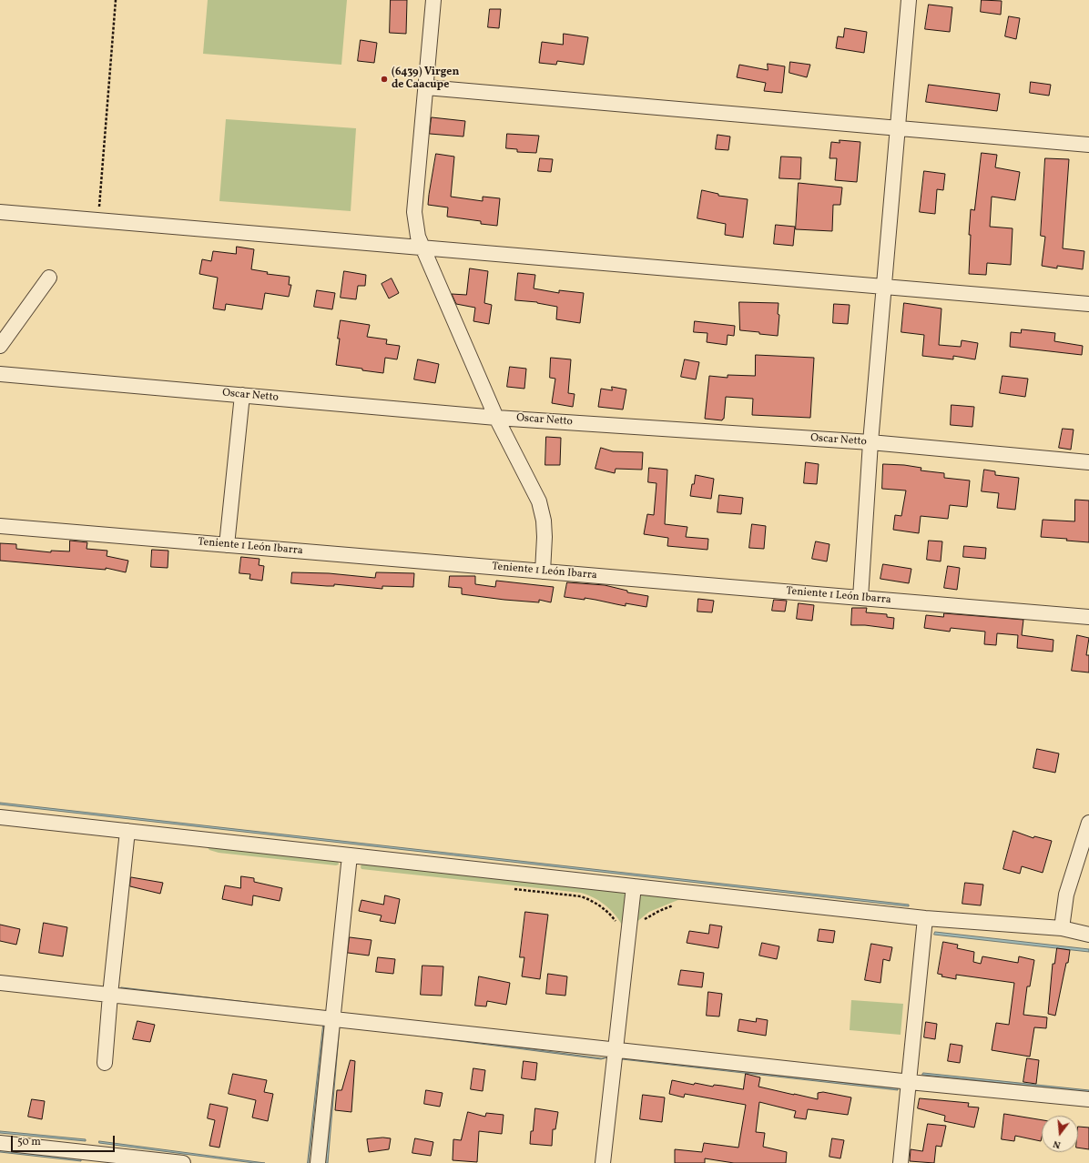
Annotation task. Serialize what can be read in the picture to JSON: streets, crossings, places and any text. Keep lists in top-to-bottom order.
{
  "streets": {
    "street": ["Oscar Netto", "Teniente 1 León Ibarra"]
  },
  "places": ["(6439) Virgen de Caacupe"],
  "scale_bar": "50 m",
  "north": "bottom"
}
